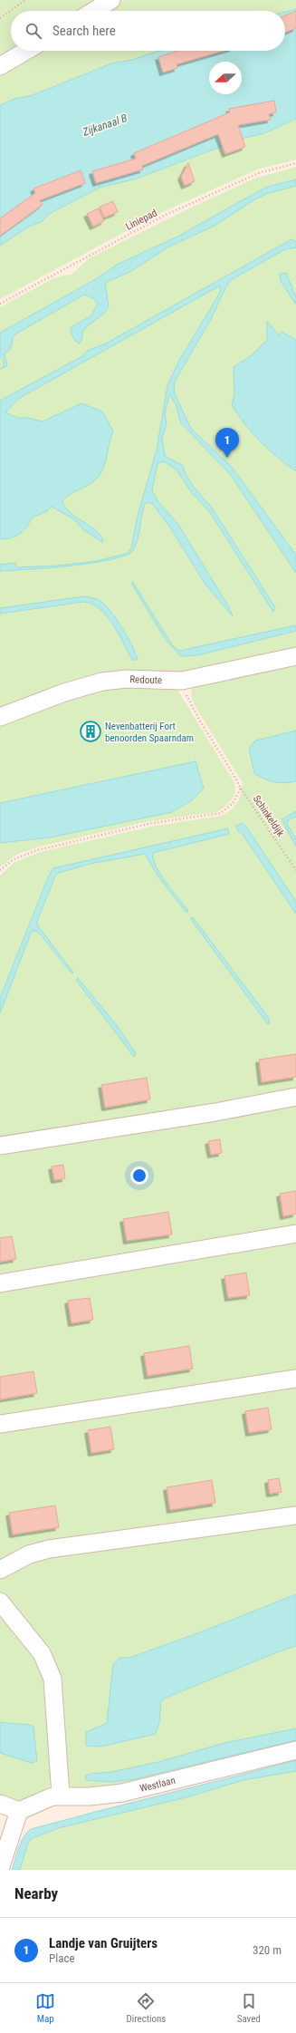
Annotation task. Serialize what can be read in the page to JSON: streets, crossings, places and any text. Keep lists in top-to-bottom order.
{
  "streets": {
    "street": ["Redoute", "Westlaan"],
    "path": ["Liniepad", "Schinkeldijk"]
  },
  "crossings": [
    ["Redoute", "Schinkeldijk"]
  ],
  "water": ["Zijkanaal B"],
  "places": {
    "building": ["Nevenbatterij Fort benoorden Spaarndam"]
  },
  "north": "left",
  "page": {
    "search": "Search here",
    "pins": "1",
    "heading": "Nearby",
    "list": [
      {
        "mark": "1",
        "name": "Landje van Gruijters",
        "note": "Place",
        "value": "320 m"
      }
    ],
    "nav": ["Map", "Directions", "Saved"]
  }
}
